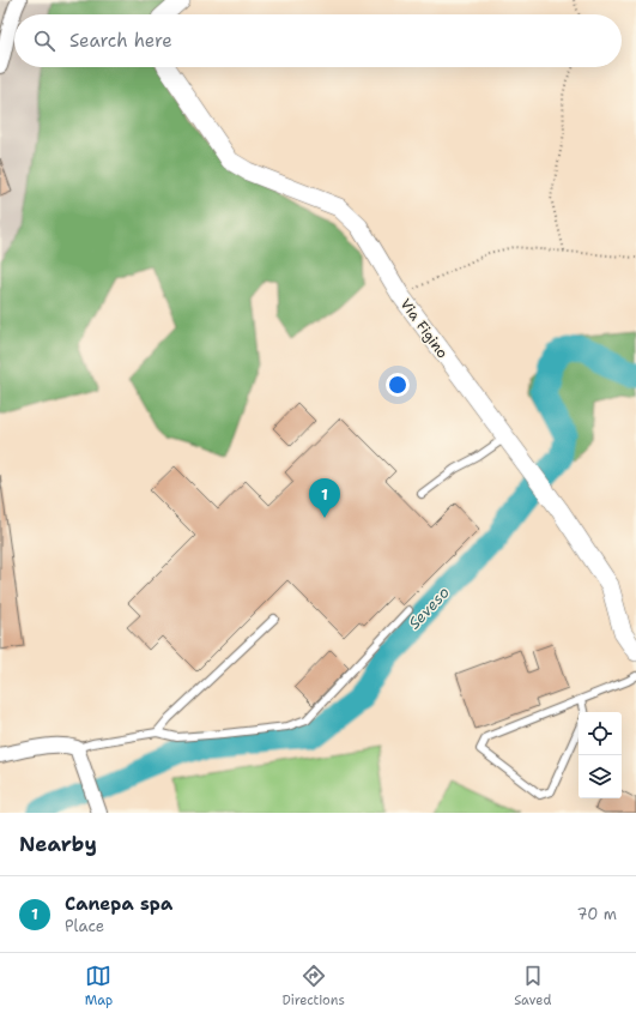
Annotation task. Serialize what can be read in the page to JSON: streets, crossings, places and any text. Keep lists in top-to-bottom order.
{
  "streets": {
    "street": ["Via Figino"]
  },
  "water": ["Seveso"],
  "page": {
    "search": "Search here",
    "pins": "1",
    "heading": "Nearby",
    "list": [
      {
        "mark": "1",
        "name": "Canepa spa",
        "note": "Place",
        "value": "70 m"
      }
    ],
    "nav": ["Map", "Directions", "Saved"]
  }
}
